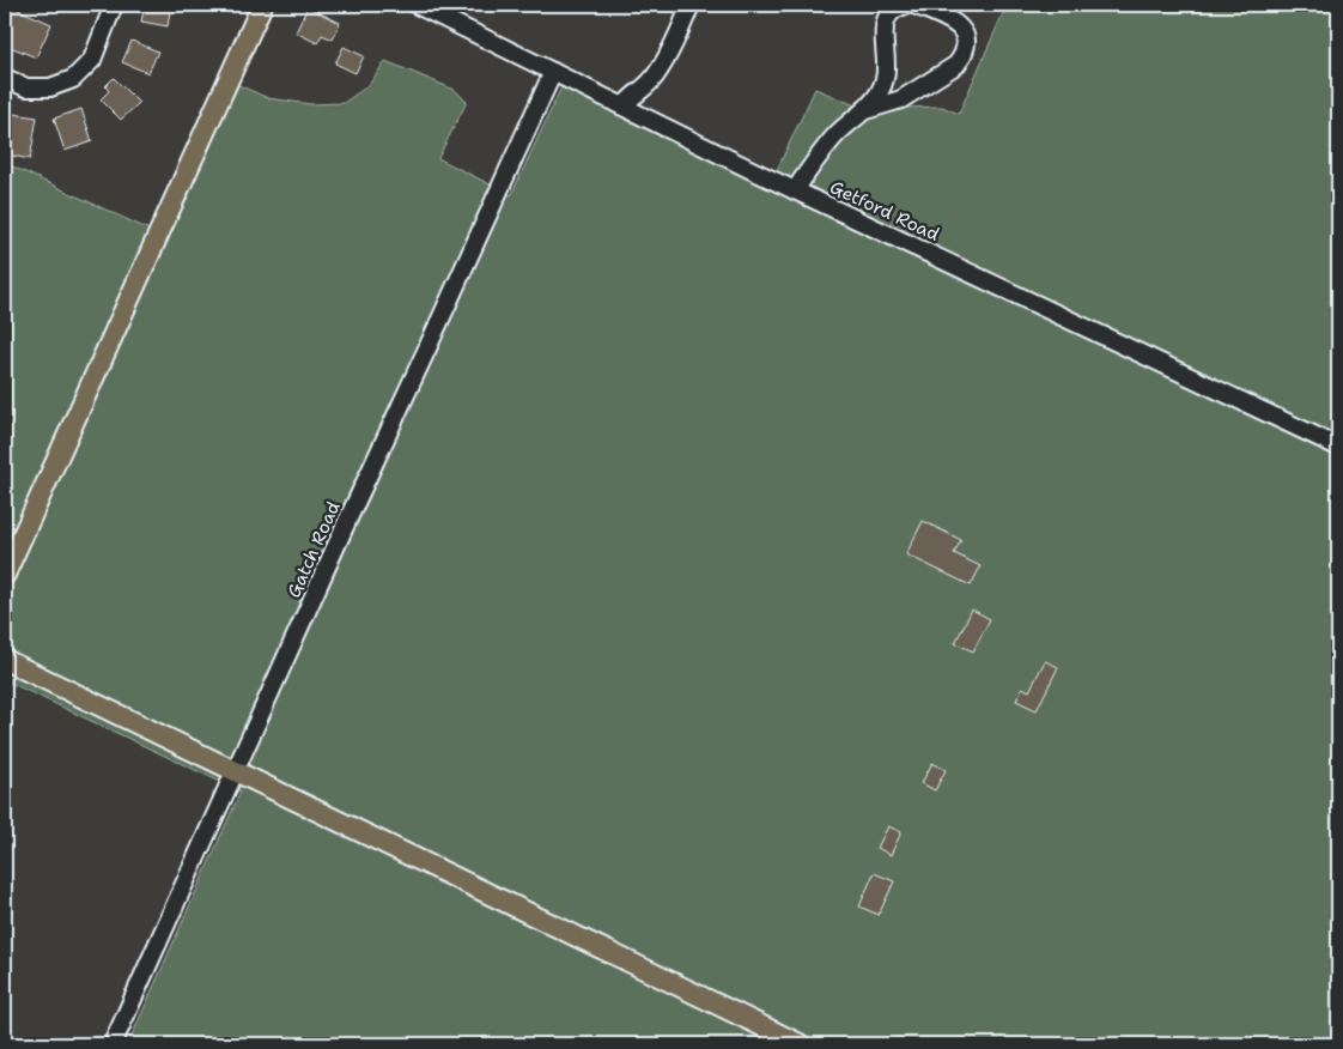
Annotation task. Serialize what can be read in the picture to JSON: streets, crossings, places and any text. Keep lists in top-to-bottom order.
{
  "streets": {
    "street": ["Getford Road", "Gatch Road"]
  },
  "crossings": [
    ["Getford Road", "Gatch Road"]
  ]
}
